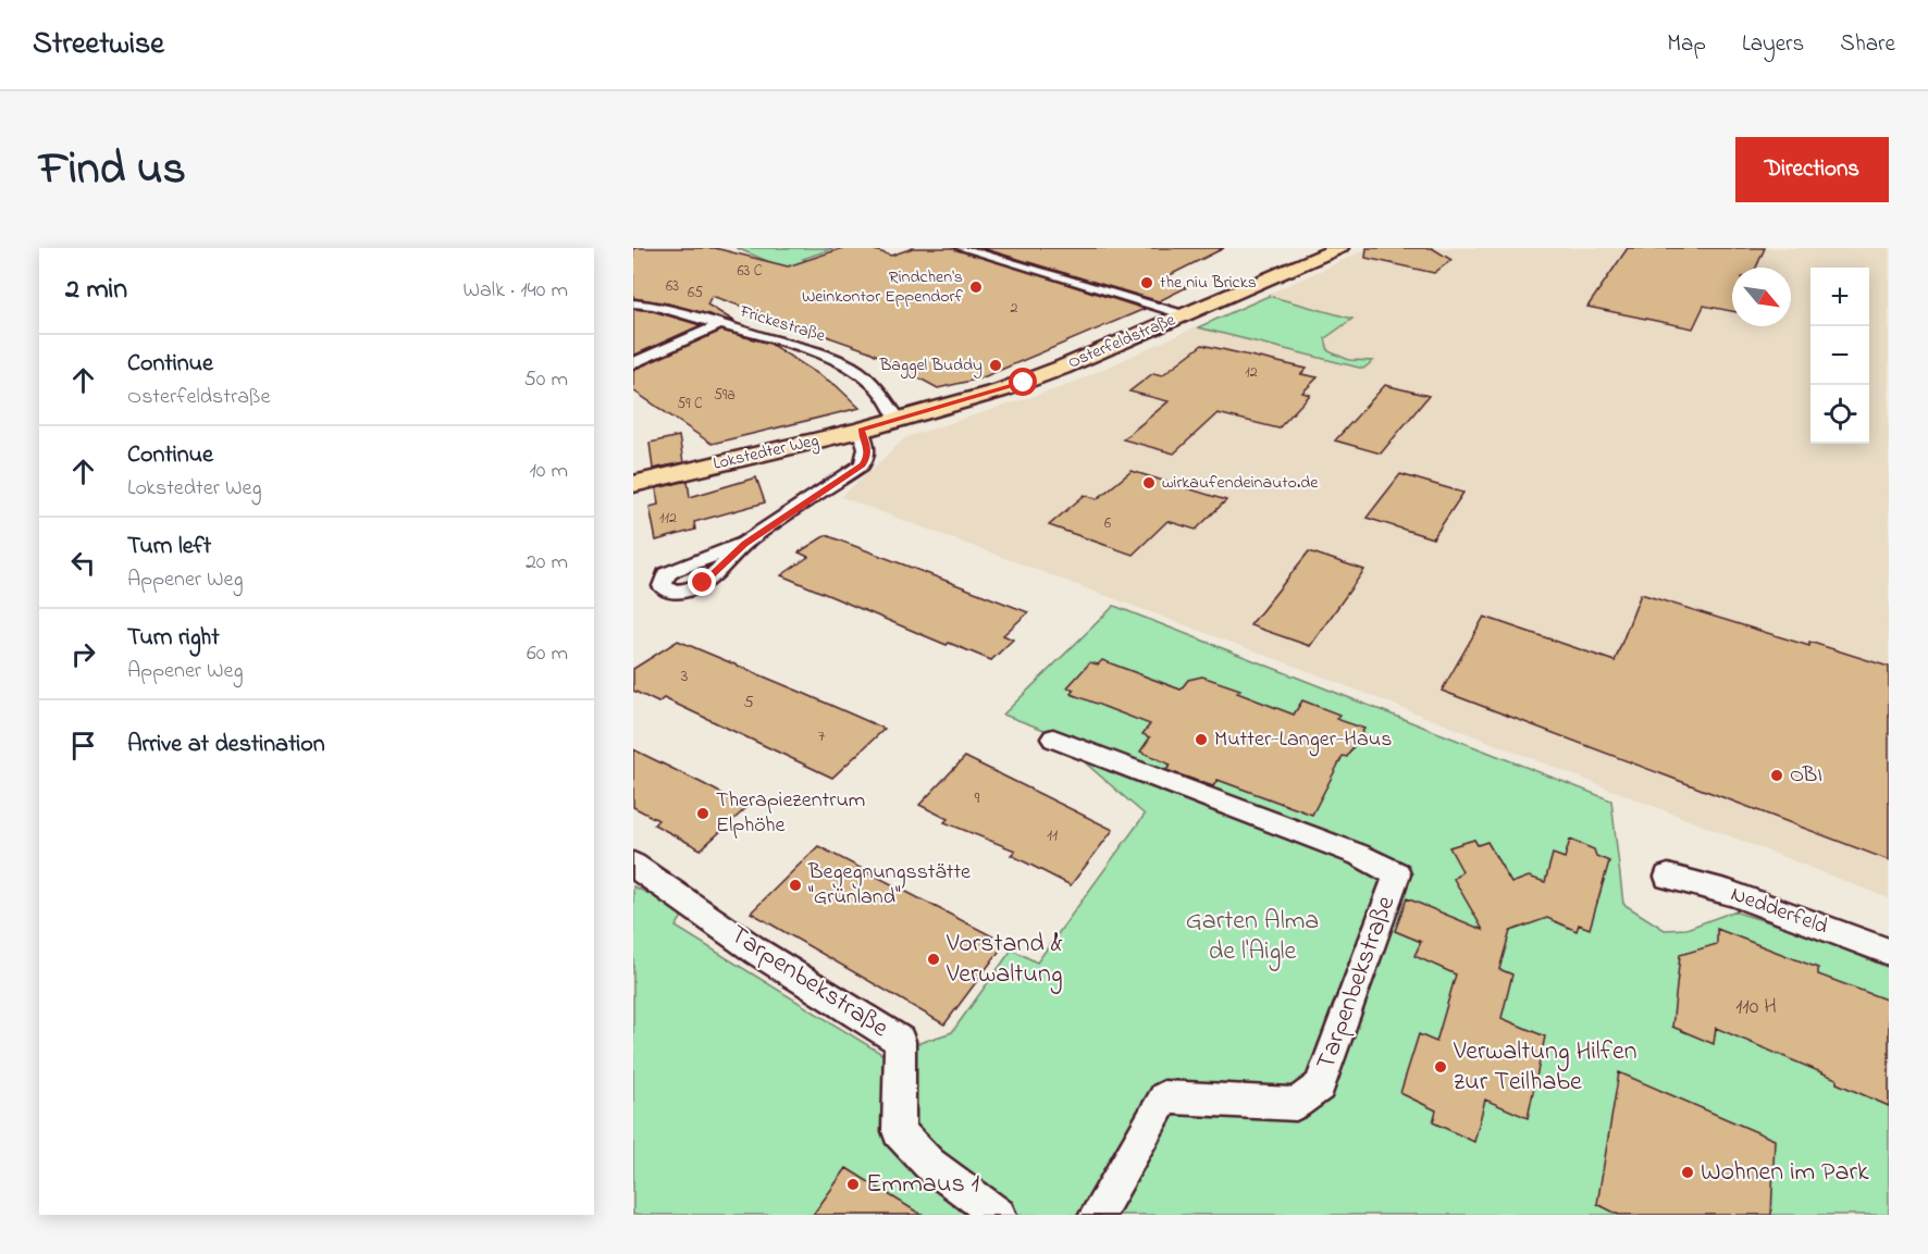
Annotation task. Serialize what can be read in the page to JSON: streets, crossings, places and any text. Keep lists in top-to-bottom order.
{
  "streets": {
    "main road": ["Osterfeldstraße", "Lokstedter Weg"],
    "street": ["Frickestraße", "Nedderfeld", "Tarpenbekstraße"]
  },
  "crossings": [
    ["Frickestraße", "Osterfeldstraße"],
    ["Frickestraße", "Lokstedter Weg"],
    ["Osterfeldstraße", "Lokstedter Weg"]
  ],
  "parks": ["Garten Alma de l'Aigle"],
  "places": [
    "the niu Bricks",
    "Rindchen's Weinkontor Eppendorf",
    "Baggel Buddy",
    "wirkaufendeinauto.de",
    "Mutter-Langer-Haus",
    "OBI",
    "Therapiezentrum Elphöhe",
    "Begegnungsstätte \"Grünland\"",
    "Vorstand & Verwaltung",
    "Verwaltung Hilfen zur Teilhabe",
    "Wohnen im Park",
    "Emmaus 1"
  ],
  "house_numbers": [
    "63 C",
    "63",
    "65",
    "2",
    "12",
    "59a",
    "59 C",
    "112",
    "6",
    "3",
    "5",
    "7",
    "9",
    "11",
    "110 H"
  ],
  "north": "bottom right",
  "page": {
    "header": "Streetwise",
    "nav": ["Map", "Layers", "Share"],
    "title": "Find us",
    "buttons": "Directions",
    "heading": ["2 min", "Walk · 140 m"],
    "map_buttons": ["+", "−"],
    "list": [
      ["Continue", "Osterfeldstraße", "50 m"],
      ["Continue", "Lokstedter Weg", "10 m"],
      ["Turn left", "Appener Weg", "20 m"],
      ["Turn right", "Appener Weg", "60 m"],
      "Arrive at destination"
    ]
  }
}
